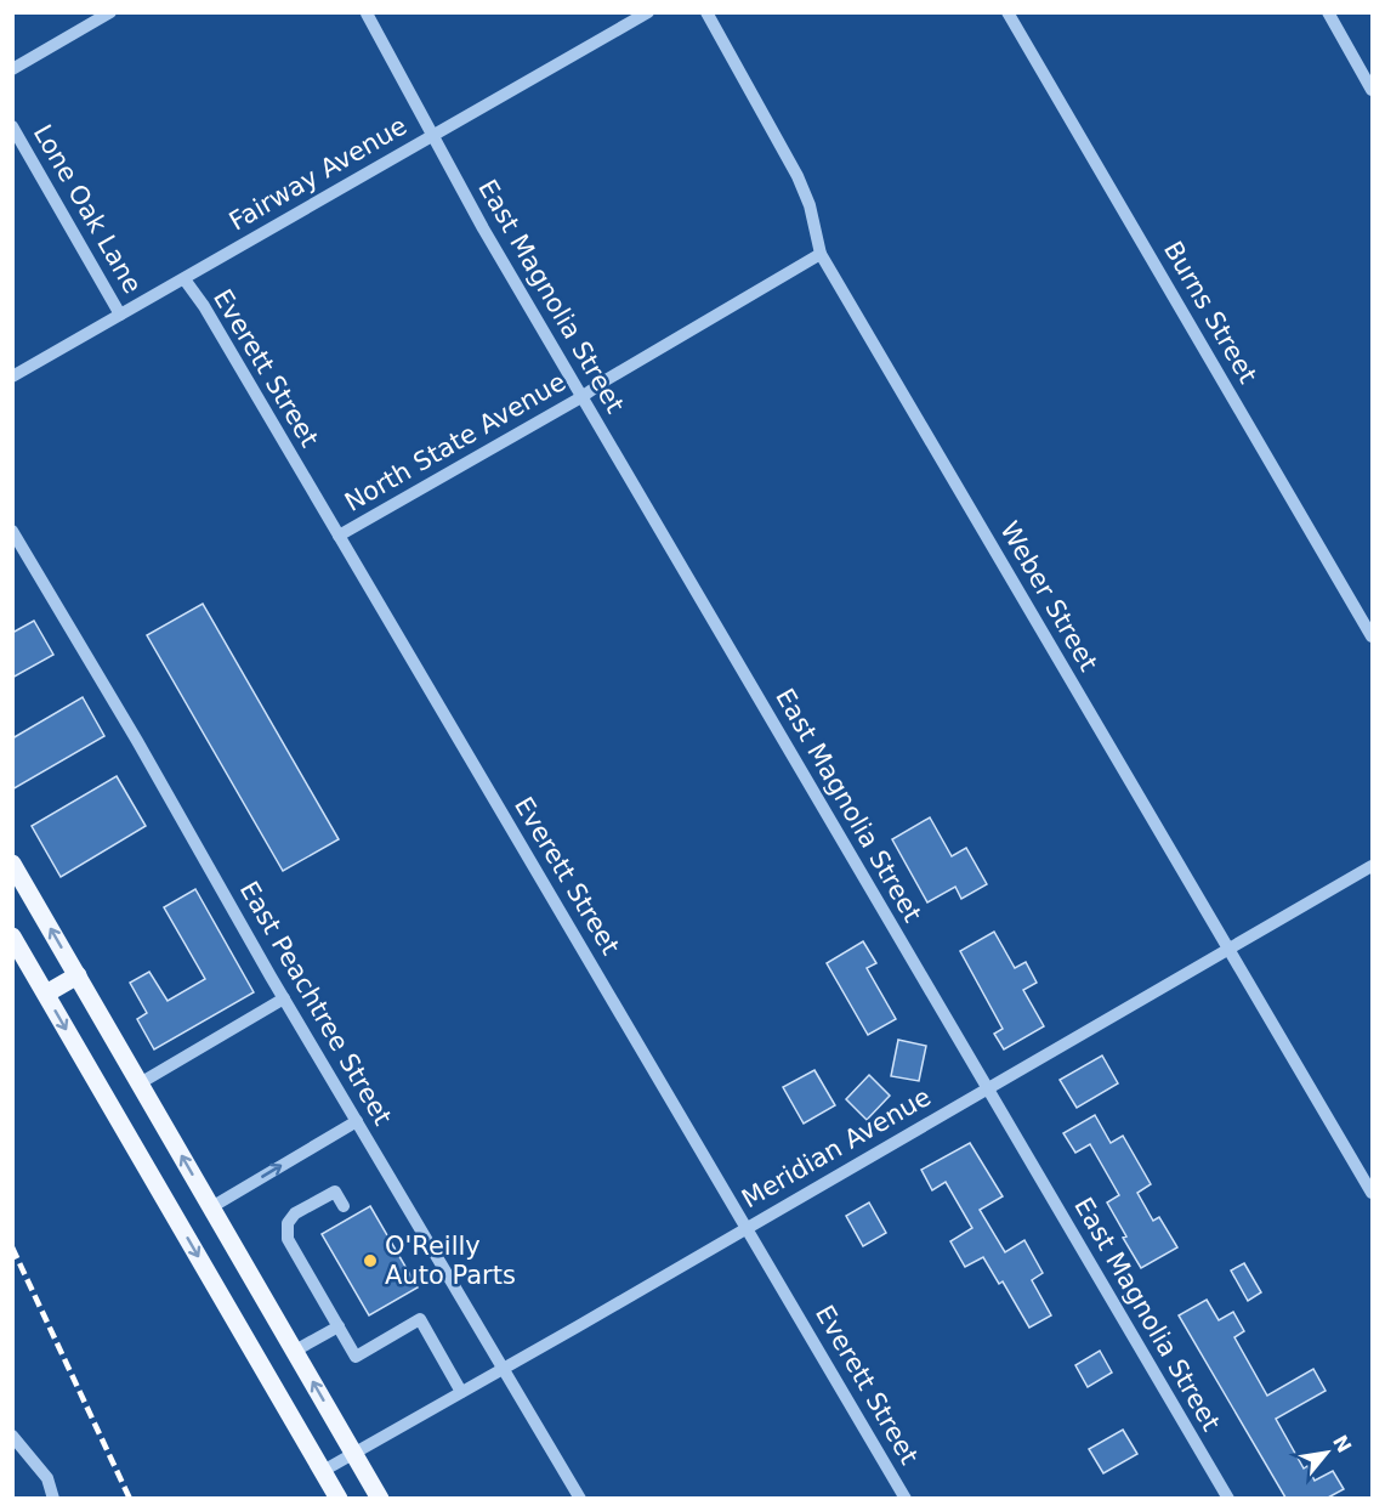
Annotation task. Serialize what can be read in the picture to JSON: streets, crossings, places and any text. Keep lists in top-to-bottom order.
{
  "streets": {
    "street": [
      "Fairway Avenue",
      "Lone Oak Lane",
      "East Magnolia Street",
      "Burns Street",
      "Everett Street",
      "North State Avenue",
      "Weber Street",
      "East Peachtree Street",
      "Meridian Avenue"
    ]
  },
  "crossings": [
    ["Fairway Avenue", "Lone Oak Lane"],
    ["Fairway Avenue", "East Magnolia Street"],
    ["Fairway Avenue", "Everett Street"],
    ["East Magnolia Street", "North State Avenue"],
    ["East Magnolia Street", "Meridian Avenue"],
    ["Everett Street", "North State Avenue"],
    ["Everett Street", "Meridian Avenue"],
    ["North State Avenue", "Weber Street"],
    ["Weber Street", "Meridian Avenue"],
    ["East Peachtree Street", "Meridian Avenue"]
  ],
  "places": ["O'Reilly Auto Parts"],
  "north": "top right"
}
